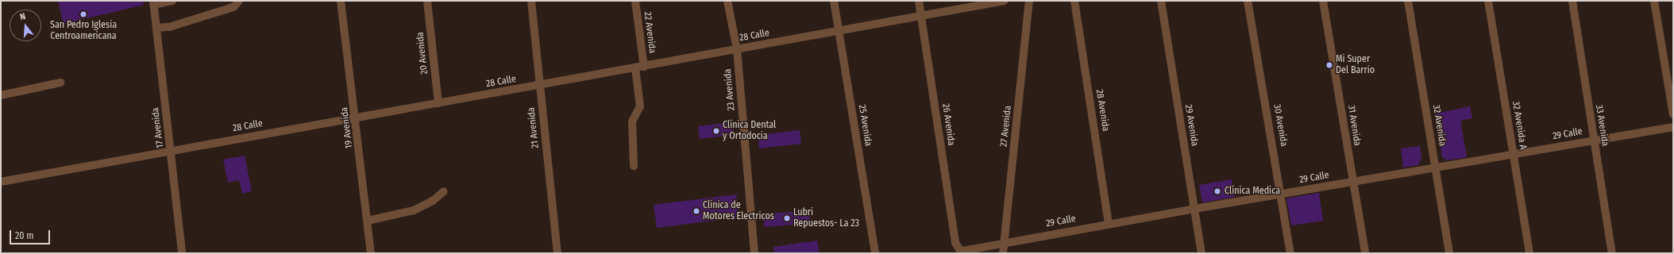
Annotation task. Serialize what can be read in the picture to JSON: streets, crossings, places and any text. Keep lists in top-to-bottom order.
{
  "streets": {
    "street": [
      "22 Avenida",
      "28 Calle",
      "20 Avenida",
      "23 Avenida",
      "28 Avenida",
      "26 Avenida",
      "25 Avenida",
      "29 Avenida",
      "30 Avenida",
      "31 Avenida",
      "32 Avenida",
      "32 Avenida A",
      "33 Avenida",
      "27 Avenida",
      "17 Avenida",
      "19 Avenida",
      "21 Avenida",
      "29 Calle"
    ]
  },
  "crossings": [
    ["22 Avenida", "28 Calle"],
    ["28 Calle", "20 Avenida"],
    ["28 Calle", "23 Avenida"],
    ["28 Calle", "26 Avenida"],
    ["28 Calle", "25 Avenida"],
    ["28 Calle", "17 Avenida"],
    ["28 Calle", "19 Avenida"],
    ["28 Calle", "21 Avenida"],
    ["28 Avenida", "29 Calle"],
    ["26 Avenida", "29 Calle"],
    ["29 Avenida", "29 Calle"],
    ["30 Avenida", "29 Calle"],
    ["31 Avenida", "29 Calle"],
    ["32 Avenida", "29 Calle"],
    ["32 Avenida A", "29 Calle"],
    ["33 Avenida", "29 Calle"],
    ["27 Avenida", "29 Calle"]
  ],
  "places": [
    "San Pedro Iglesia Centroamericana",
    "Mi Super Del Barrio",
    "Clínica Dental y Ortodocia",
    "Clínica Medica",
    "Clínica de Motores Electricos",
    "Lubri Repuestos- La 23"
  ],
  "scale_bar": "20 m",
  "north": "top"
}
